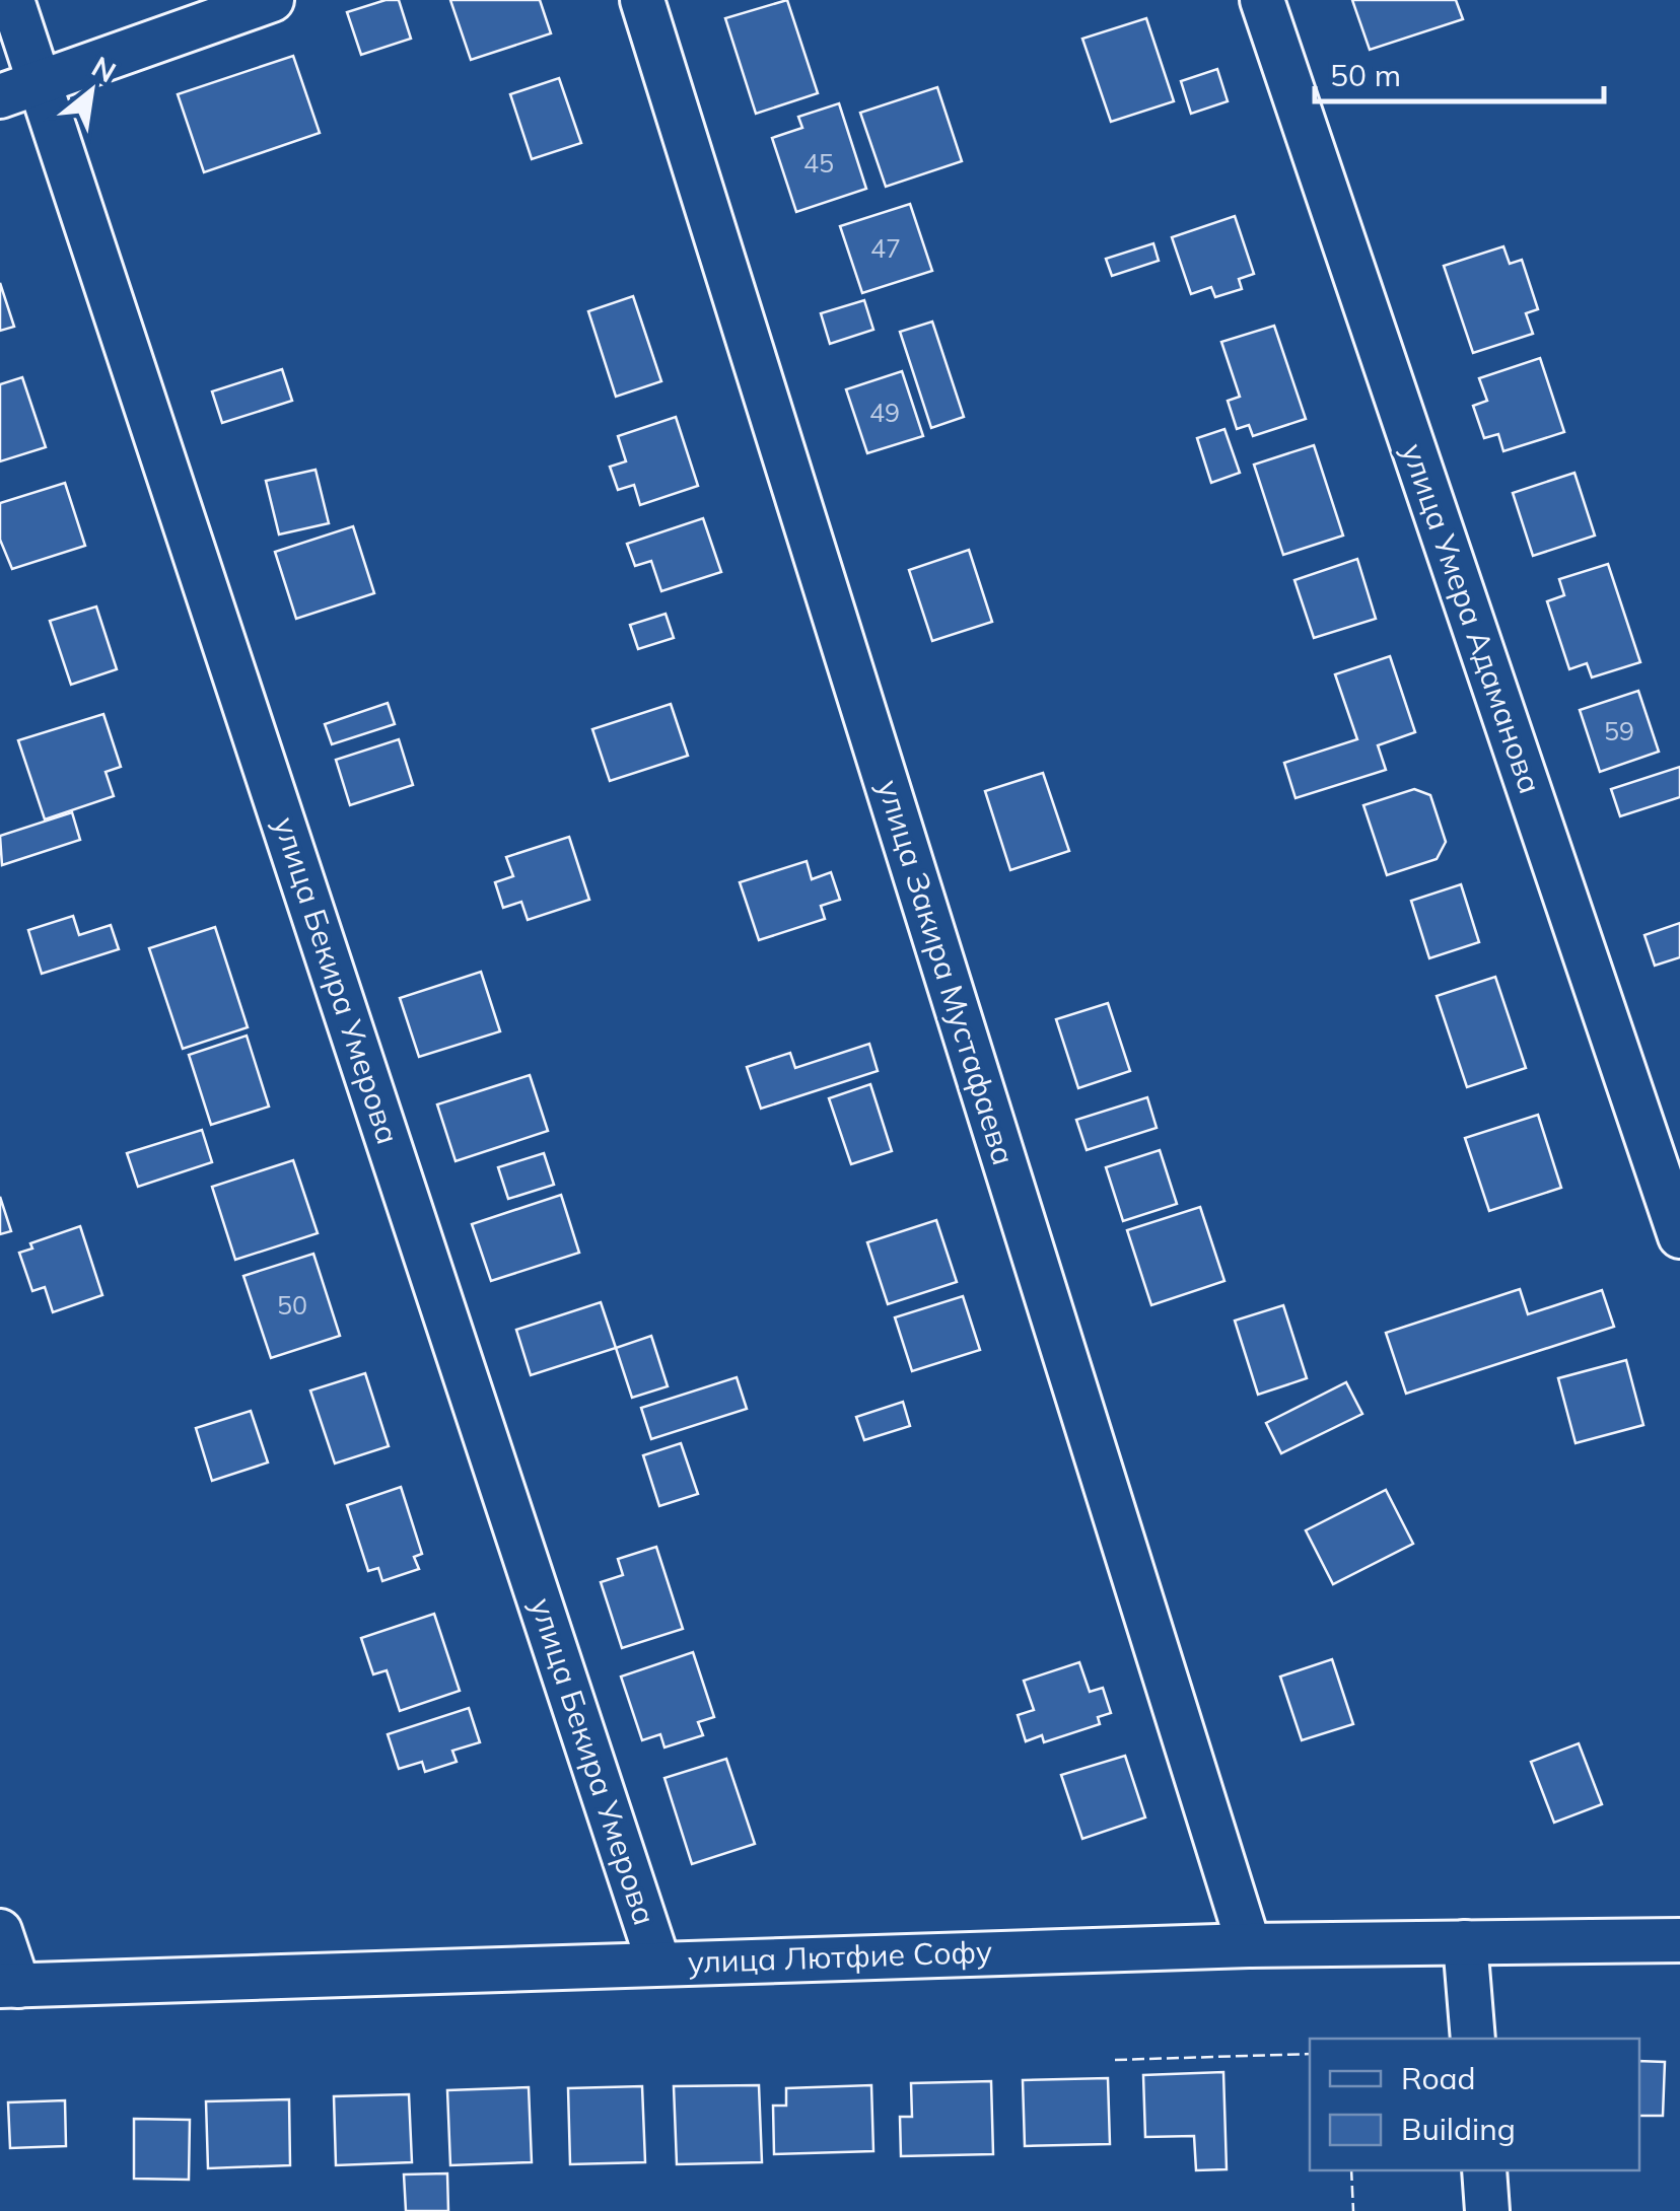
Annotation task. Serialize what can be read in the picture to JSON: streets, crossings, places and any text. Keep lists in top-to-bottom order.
{
  "streets": {
    "street": [
      "улица Умера Адаманова",
      "улица Закира Мустафаева",
      "улица Бекира Умерова",
      "улица Лютфие Софу"
    ]
  },
  "crossings": [
    ["улица Закира Мустафаева", "улица Лютфие Софу"],
    ["улица Бекира Умерова", "улица Лютфие Софу"]
  ],
  "house_numbers": [
    "45",
    "47",
    "49",
    "59",
    "50"
  ],
  "legend": ["Road", "Building"],
  "scale_bar": "50 m",
  "north": "top right"
}
